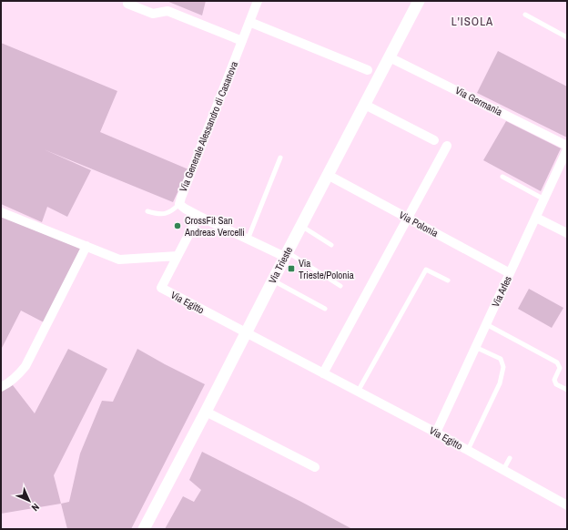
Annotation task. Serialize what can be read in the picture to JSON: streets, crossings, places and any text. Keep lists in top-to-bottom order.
{
  "streets": {
    "street": [
      "Via Germania",
      "Via Generale Alessandro di Casanova",
      "Via Polonia",
      "Via Trieste",
      "Via Arles",
      "Via Egitto"
    ]
  },
  "crossings": [
    ["Via Germania", "Via Trieste"],
    ["Via Generale Alessandro di Casanova", "Via Trieste"],
    ["Via Generale Alessandro di Casanova", "Via Egitto"],
    ["Via Polonia", "Via Trieste"],
    ["Via Polonia", "Via Arles"],
    ["Via Trieste", "Via Egitto"],
    ["Via Arles", "Via Egitto"]
  ],
  "districts": ["L'ISOLA"],
  "places": {
    "other": ["CrossFit San Andreas Vercelli"],
    "transit": ["Via Trieste/Polonia"]
  },
  "north": "bottom right"
}
